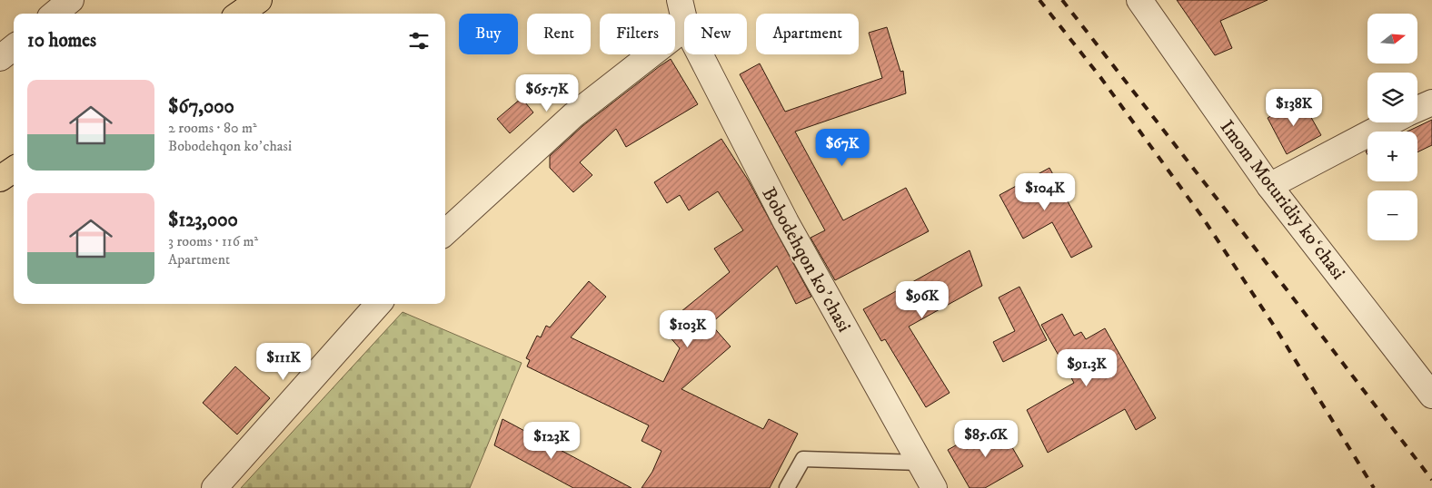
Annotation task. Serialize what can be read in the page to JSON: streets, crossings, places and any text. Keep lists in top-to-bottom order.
{
  "streets": {
    "street": ["Imom Moturidiy koʻchasi", "Bobodehqon koʼchasi"]
  },
  "north": "right",
  "page": {
    "map_buttons": ["+", "−"],
    "chip": [
      "Buy",
      "Rent",
      "Filters",
      "New",
      "Apartment"
    ],
    "heading": "10 homes",
    "list": [
      {
        "name": "$67,000",
        "note": "2 rooms · 80 m² · Bobodehqon koʼchasi"
      },
      {
        "name": "$123,000",
        "note": "3 rooms · 116 m² · Apartment"
      }
    ],
    "price": [
      "$65.7K",
      "$138K",
      "$67K",
      "$104K",
      "$96K",
      "$103K",
      "$111K",
      "$91.3K",
      "$85.6K",
      "$123K"
    ]
  }
}
